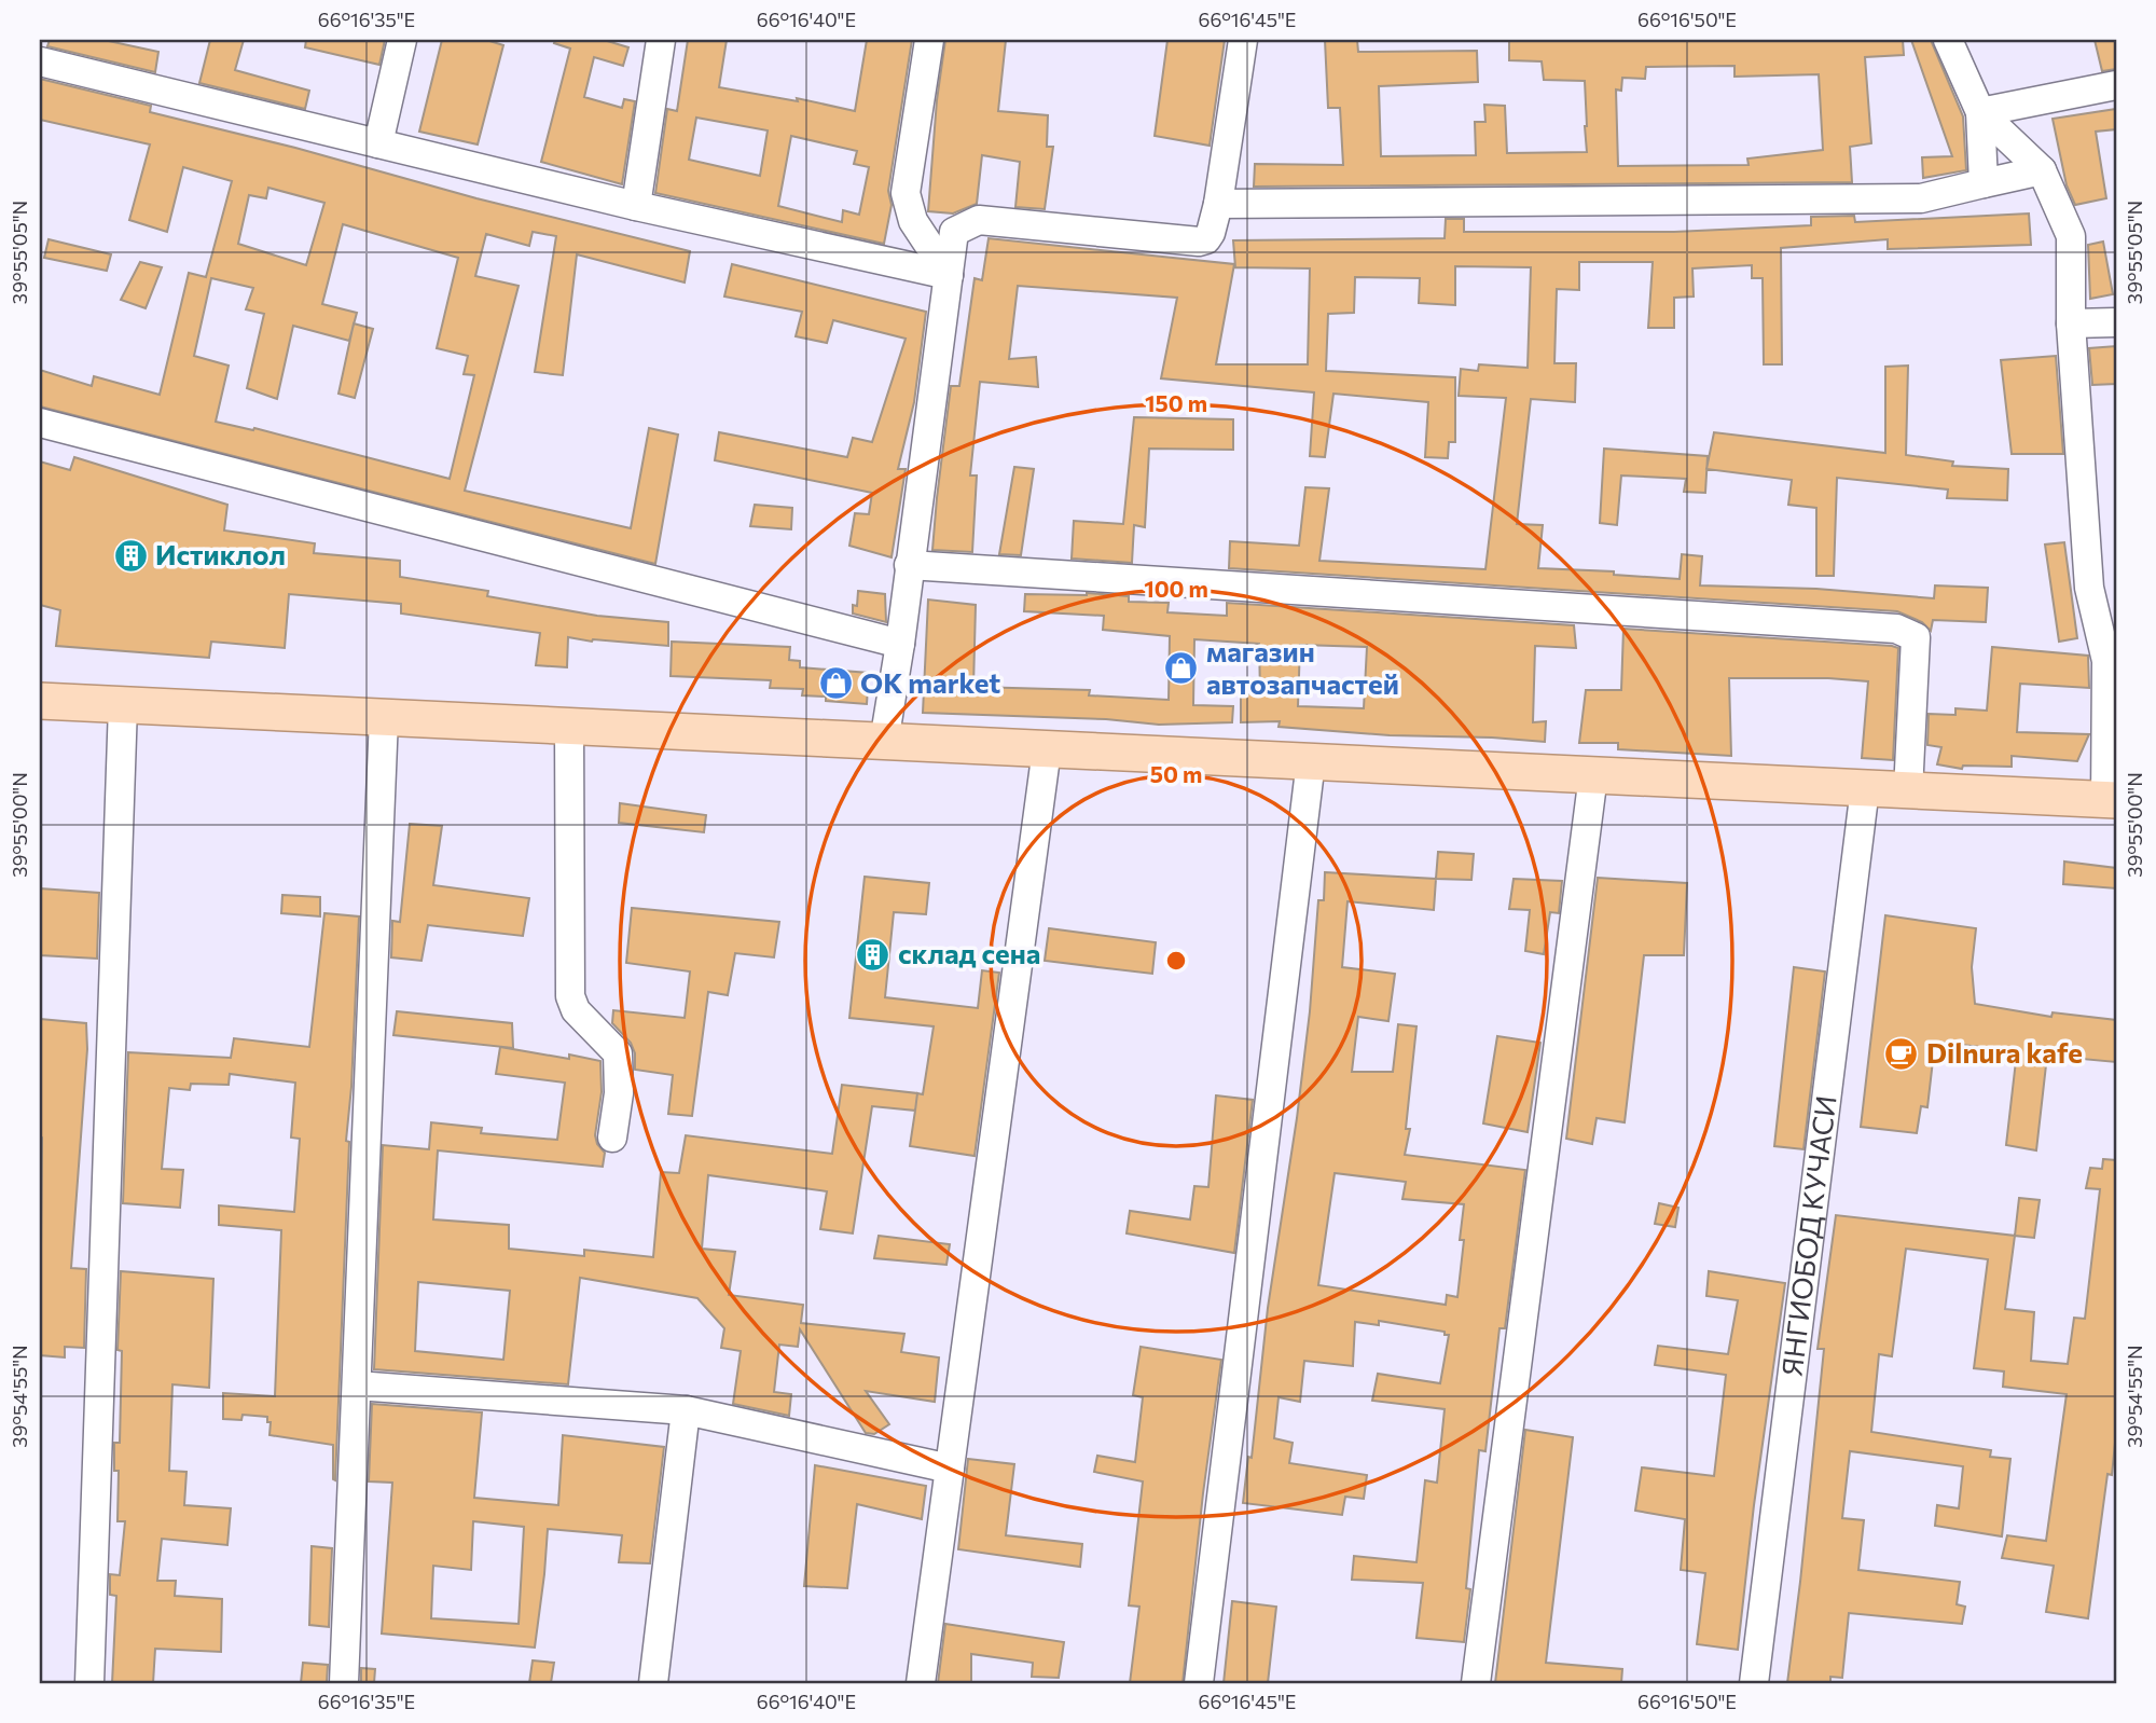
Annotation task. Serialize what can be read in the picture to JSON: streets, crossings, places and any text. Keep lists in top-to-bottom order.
{
  "streets": {
    "street": ["ЯНГИОБОД КУЧАСИ"]
  },
  "places": {
    "building": ["Истиклол", "склад сена"],
    "shop": ["магазин автозапчастей", "OK market"],
    "cafe": ["Dilnura kafe"]
  },
  "coordinates": [
    "66°16'35\"E",
    "66°16'40\"E",
    "66°16'45\"E",
    "66°16'50\"E",
    "39°55'05\"N",
    "39°55'00\"N",
    "39°54'55\"N"
  ],
  "rings": ["150 m", "100 m", "50 m"]
}
